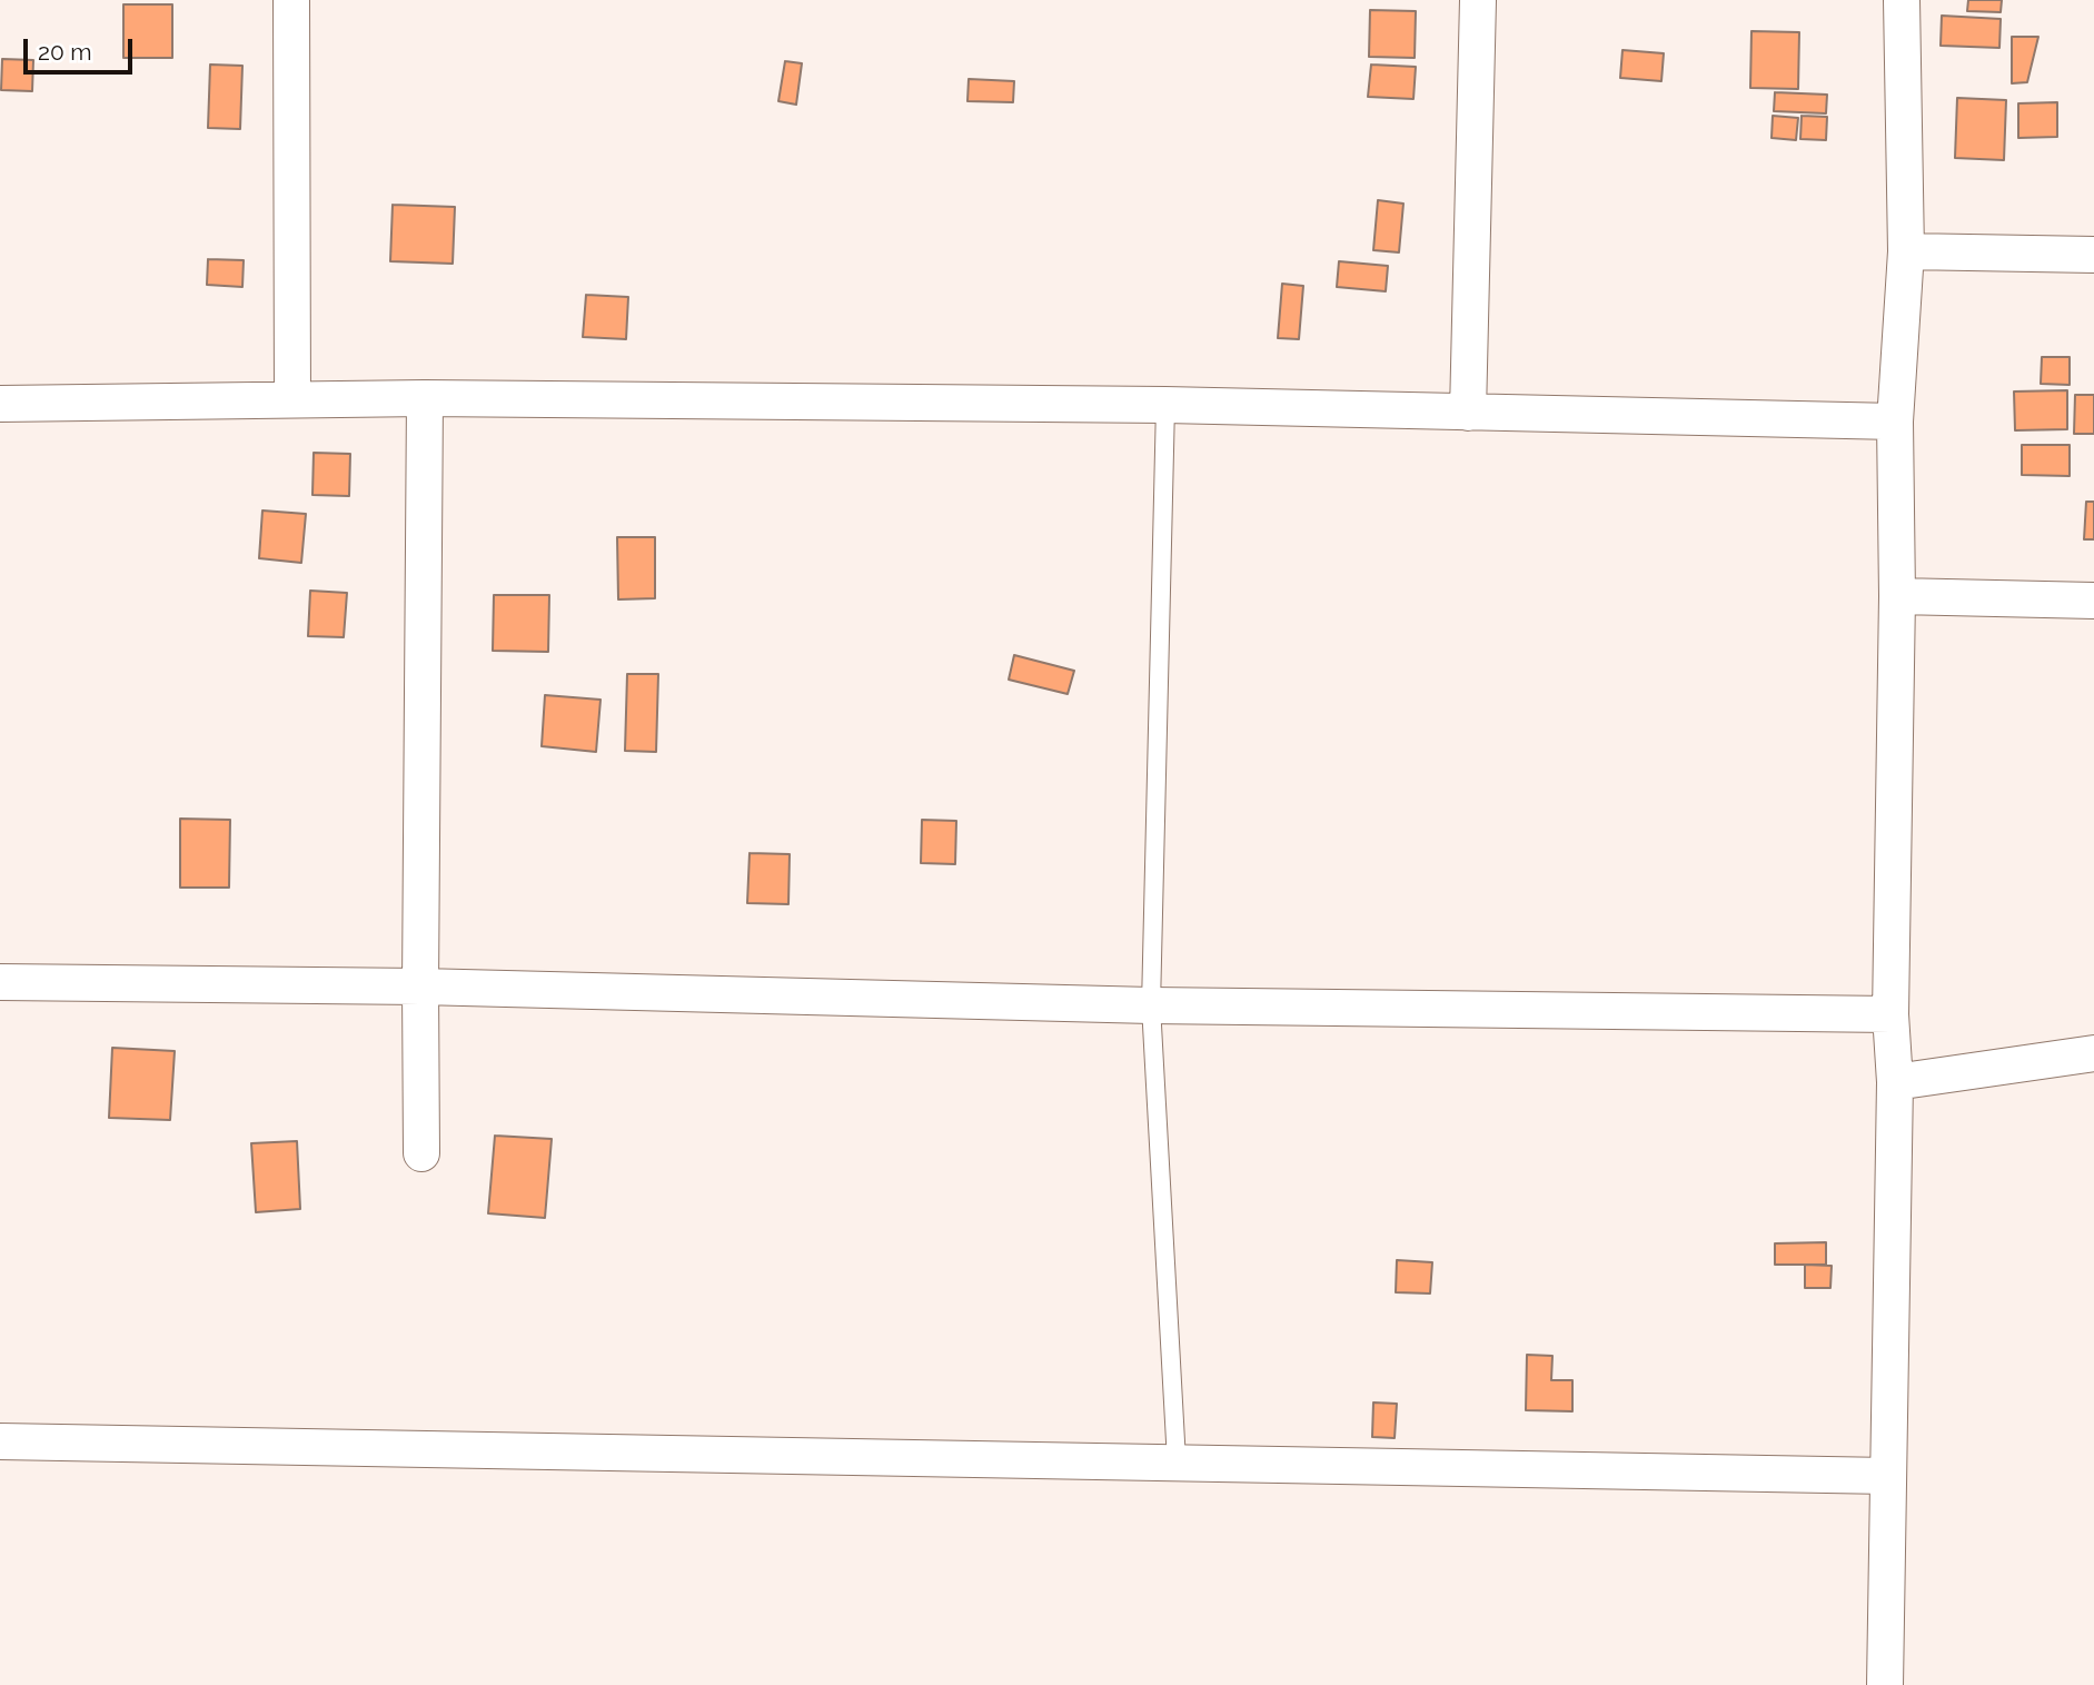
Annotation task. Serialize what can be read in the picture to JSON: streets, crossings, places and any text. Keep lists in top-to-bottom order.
{
  "scale_bar": "20 m"
}
